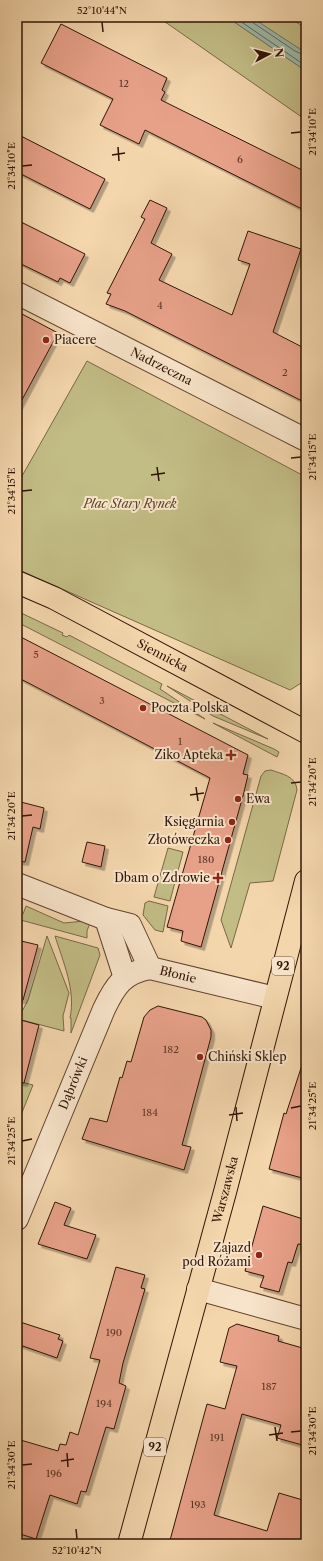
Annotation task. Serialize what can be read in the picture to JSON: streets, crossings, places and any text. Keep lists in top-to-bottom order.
{
  "streets": {
    "main road": ["Siennicka", "92", "Warszawska"],
    "street": ["Nadrzeczna", "Błonie", "Dąbrówki"]
  },
  "crossings": [
    ["Błonie", "Dąbrówki"],
    ["Błonie", "Warszawska"]
  ],
  "parks": ["Plac Stary Rynek"],
  "places": {
    "other": [
      "Piacere",
      "Poczta Polska",
      "Ewa",
      "Księgarnia",
      "Złotóweczka",
      "Chiński Sklep",
      "Zajazd pod Różami"
    ],
    "health": ["Ziko Apteka", "Dbam o Zdrowie"]
  },
  "house_numbers": [
    "12",
    "6",
    "4",
    "2",
    "5",
    "3",
    "1",
    "180",
    "182",
    "184",
    "190",
    "187",
    "194",
    "191",
    "196",
    "193"
  ],
  "north": "right",
  "coordinates": [
    "52°10'44\"N",
    "21°34'10\"E",
    "21°34'15\"E",
    "21°34'20\"E",
    "21°34'25\"E",
    "21°34'30\"E",
    "52°10'42\"N"
  ]
}
